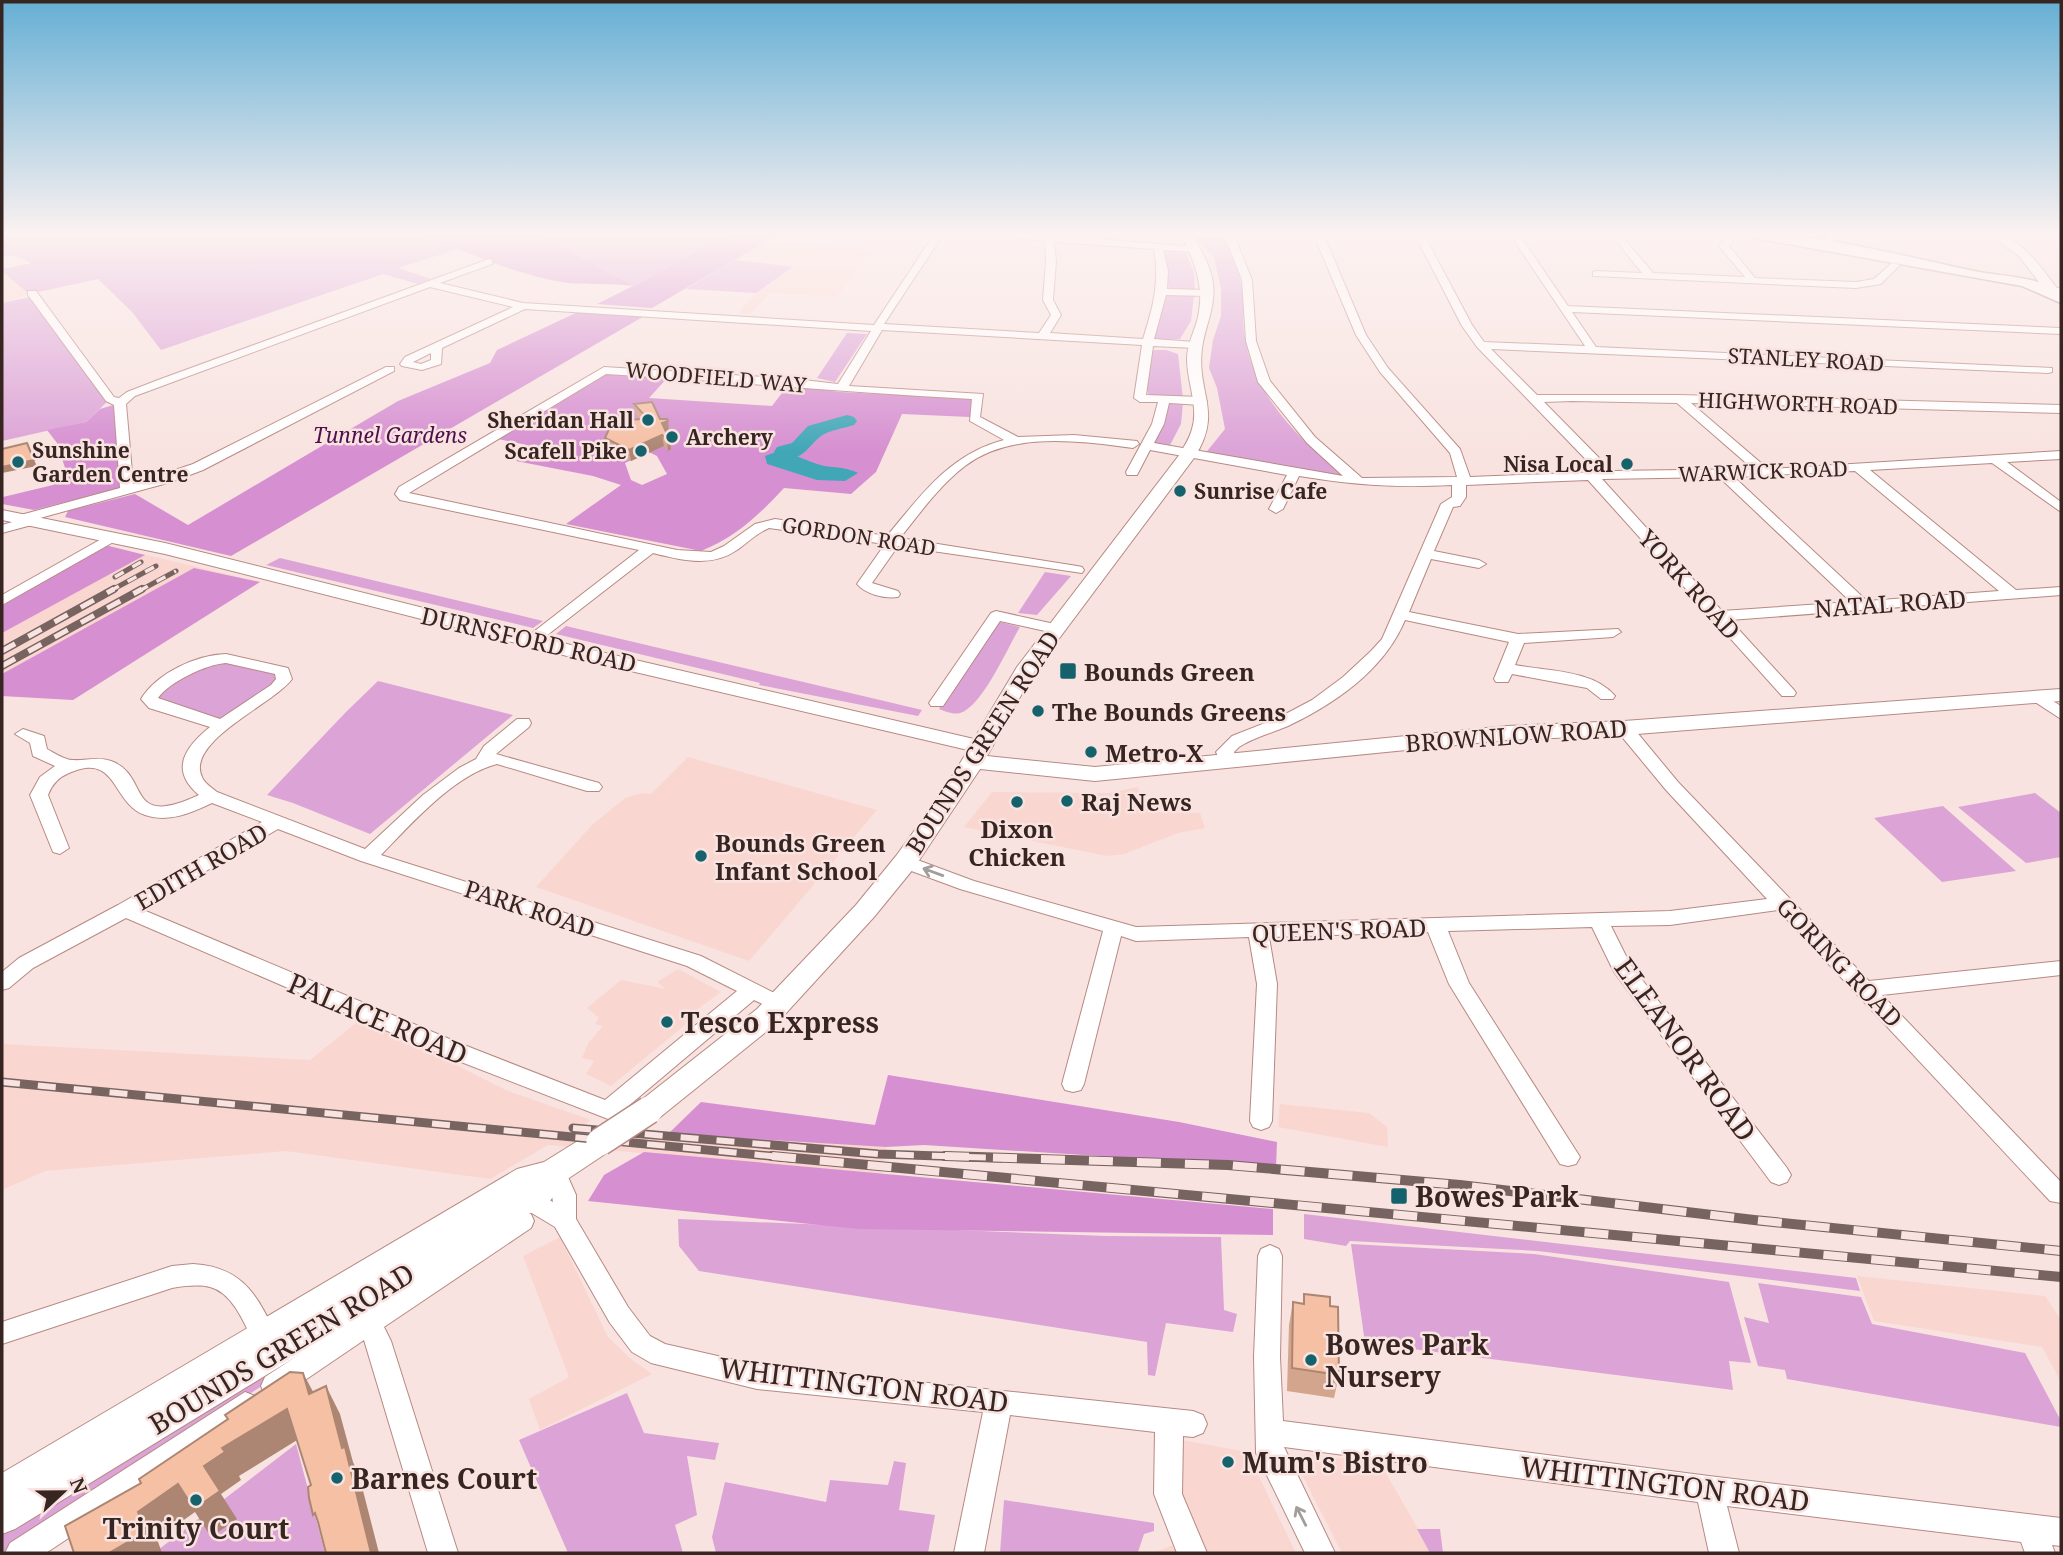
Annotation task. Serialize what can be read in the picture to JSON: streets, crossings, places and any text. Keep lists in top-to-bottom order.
{
  "streets": {
    "main road": ["DURNSFORD ROAD", "BROWNLOW ROAD", "BOUNDS GREEN ROAD"],
    "street": [
      "STANLEY ROAD",
      "WOODFIELD WAY",
      "HIGHWORTH ROAD",
      "WARWICK ROAD",
      "GORDON ROAD",
      "YORK ROAD",
      "NATAL ROAD",
      "EDITH ROAD",
      "PARK ROAD",
      "QUEEN'S ROAD",
      "GORING ROAD",
      "PALACE ROAD",
      "ELEANOR ROAD",
      "WHITTINGTON ROAD"
    ]
  },
  "crossings": [
    ["WOODFIELD WAY", "GORDON ROAD"],
    ["WARWICK ROAD", "YORK ROAD"],
    ["YORK ROAD", "NATAL ROAD"],
    ["DURNSFORD ROAD", "BROWNLOW ROAD"],
    ["DURNSFORD ROAD", "BOUNDS GREEN ROAD"],
    ["BROWNLOW ROAD", "BOUNDS GREEN ROAD"],
    ["BROWNLOW ROAD", "GORING ROAD"],
    ["BOUNDS GREEN ROAD", "PARK ROAD"],
    ["BOUNDS GREEN ROAD", "QUEEN'S ROAD"],
    ["BOUNDS GREEN ROAD", "PALACE ROAD"],
    ["BOUNDS GREEN ROAD", "WHITTINGTON ROAD"],
    ["EDITH ROAD", "PARK ROAD"],
    ["EDITH ROAD", "PALACE ROAD"],
    ["QUEEN'S ROAD", "GORING ROAD"],
    ["QUEEN'S ROAD", "ELEANOR ROAD"]
  ],
  "parks": ["Tunnel Gardens"],
  "places": {
    "other": [
      "Sheridan Hall",
      "Archery",
      "Scafell Pike",
      "Sunshine Garden Centre",
      "Nisa Local",
      "Sunrise Cafe",
      "The Bounds Greens",
      "Metro-X",
      "Raj News",
      "Dixon Chicken",
      "Bounds Green Infant School",
      "Tesco Express",
      "Bowes Park Nursery",
      "Mum's Bistro",
      "Barnes Court",
      "Trinity Court"
    ],
    "transit": ["Bounds Green", "Bowes Park"]
  },
  "north": "right"
}
